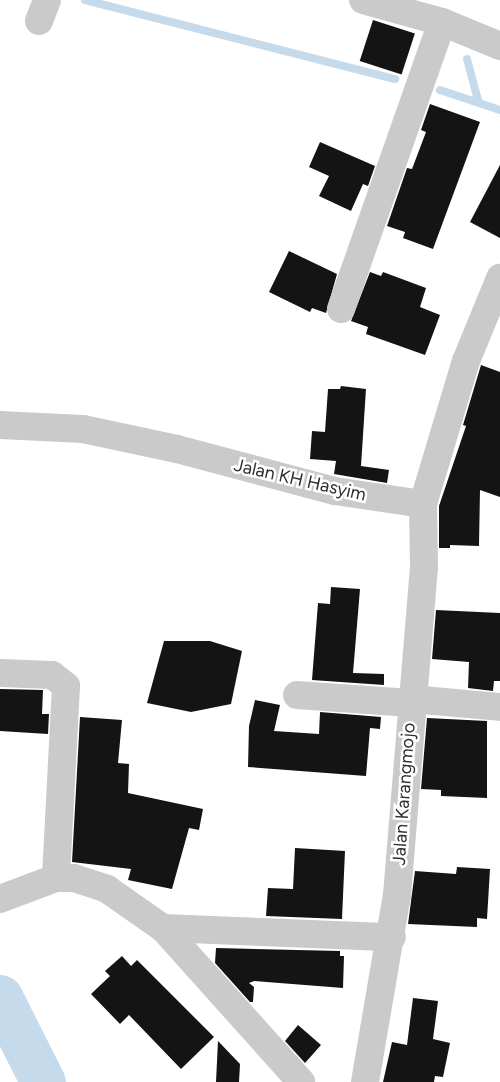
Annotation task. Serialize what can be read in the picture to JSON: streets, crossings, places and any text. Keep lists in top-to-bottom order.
{
  "streets": {
    "street": ["Jalan KH Hasyim", "Jalan Karangmojo"]
  },
  "crossings": [
    ["Jalan KH Hasyim", "Jalan Karangmojo"]
  ]
}
